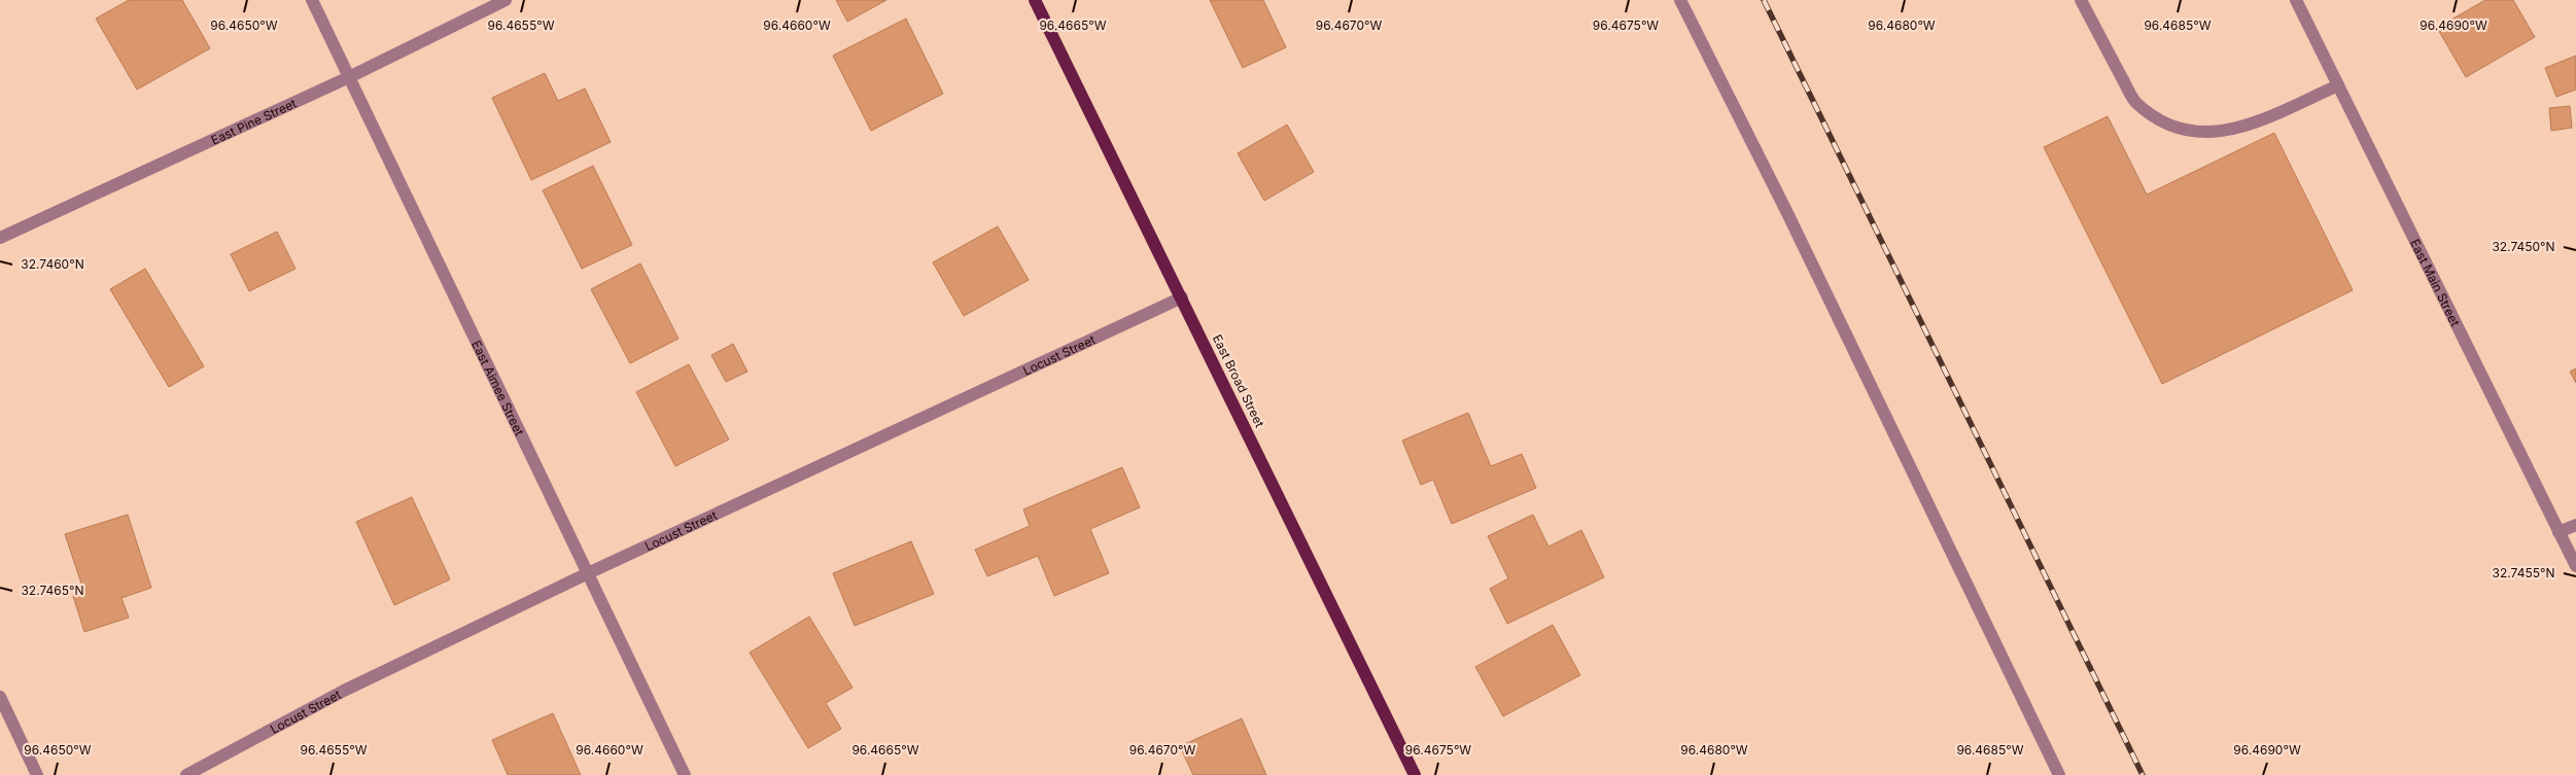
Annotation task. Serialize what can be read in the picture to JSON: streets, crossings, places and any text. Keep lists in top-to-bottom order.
{
  "streets": {
    "main road": ["East Broad Street"],
    "street": [
      "East Pine Street",
      "East Main Street",
      "Locust Street",
      "East Aimee Street"
    ]
  },
  "crossings": [
    ["East Pine Street", "East Aimee Street"],
    ["Locust Street", "East Broad Street"],
    ["Locust Street", "East Aimee Street"]
  ],
  "coordinates": [
    "96.4650°W",
    "96.4655°W",
    "96.4660°W",
    "96.4665°W",
    "96.4670°W",
    "96.4675°W",
    "96.4680°W",
    "96.4685°W",
    "96.4690°W",
    "32.7450°N",
    "32.7460°N",
    "32.7455°N",
    "32.7465°N"
  ]
}
